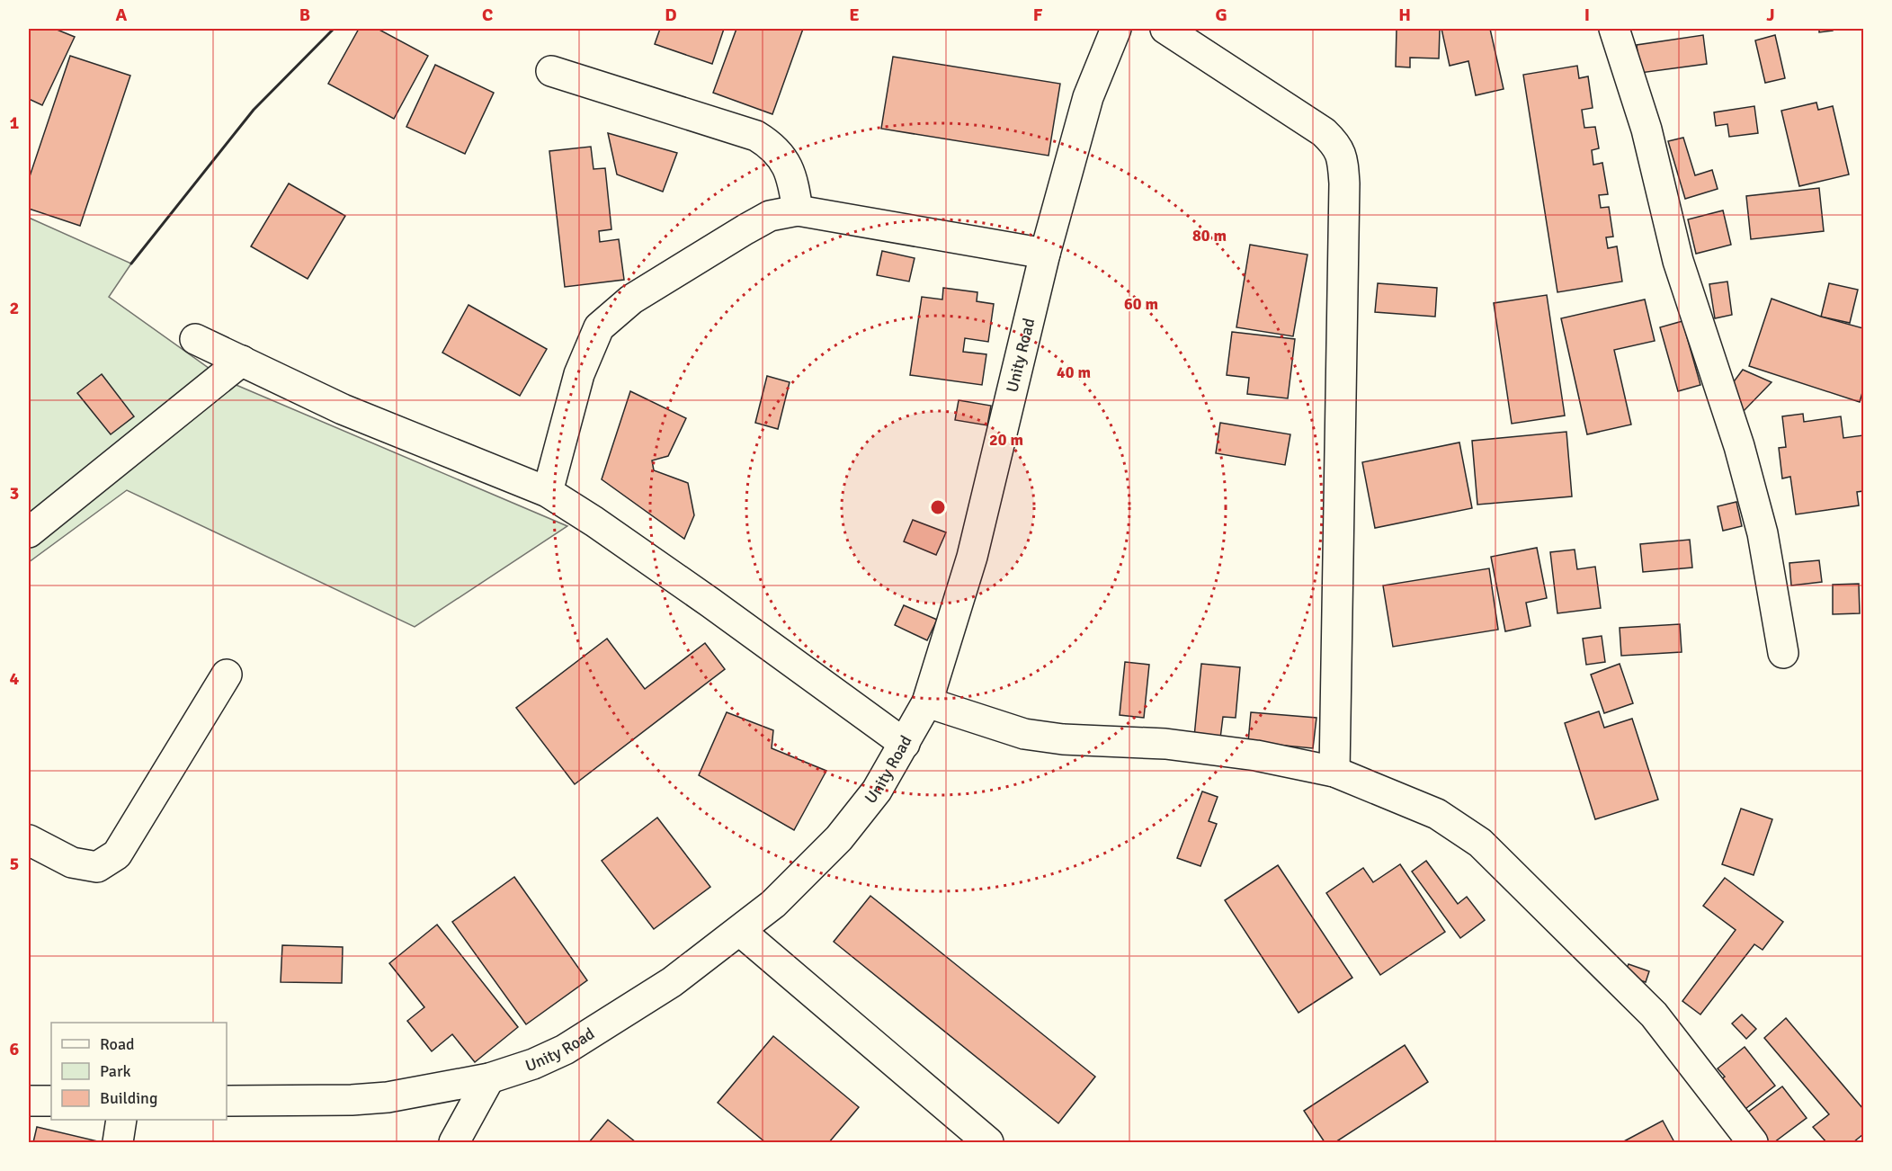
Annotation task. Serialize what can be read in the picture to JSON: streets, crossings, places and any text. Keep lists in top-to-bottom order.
{
  "streets": {
    "street": ["Unity Road"]
  },
  "legend": ["Road", "Park", "Building"],
  "grid": {
    "columns": [
      "A",
      "B",
      "C",
      "D",
      "E",
      "F",
      "G",
      "H",
      "I",
      "J"
    ],
    "rows": [
      "1",
      "2",
      "3",
      "4",
      "5",
      "6"
    ]
  },
  "rings": [
    "80 m",
    "60 m",
    "40 m",
    "20 m"
  ]
}
